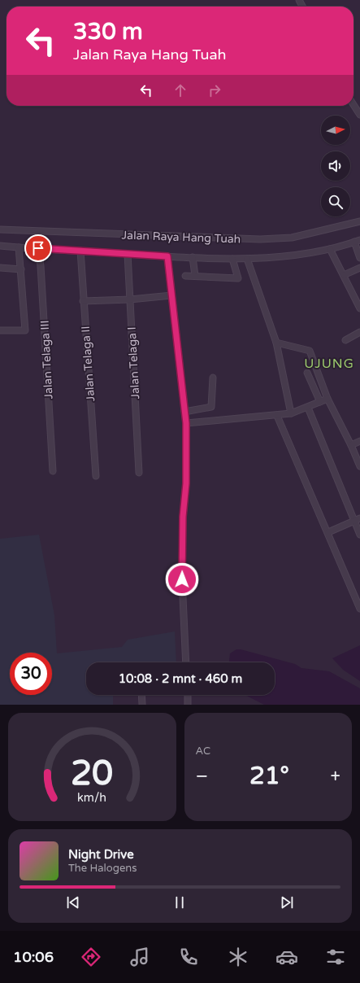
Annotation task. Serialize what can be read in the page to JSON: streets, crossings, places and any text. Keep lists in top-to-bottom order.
{
  "streets": {
    "street": [
      "Jalan Raya Hang Tuah",
      "Jalan Telaga III",
      "Jalan Telaga I",
      "Jalan Telaga II"
    ]
  },
  "crossings": [
    ["Jalan Raya Hang Tuah", "Jalan Telaga III"],
    ["Jalan Raya Hang Tuah", "Jalan Telaga I"],
    ["Jalan Raya Hang Tuah", "Jalan Telaga II"]
  ],
  "districts": ["UJUNG"],
  "north": "right",
  "page": {
    "turn": ["330 m", "Jalan Raya Hang Tuah"],
    "limit": "30",
    "trip": "10:08 · 2 mnt · 460 m",
    "tile": "AC",
    "heat": ["−", "21°", "+"],
    "song": ["Night Drive", "The Halogens"],
    "tabs": "10:06",
    "gauge": ["20", "km/h"]
  }
}
